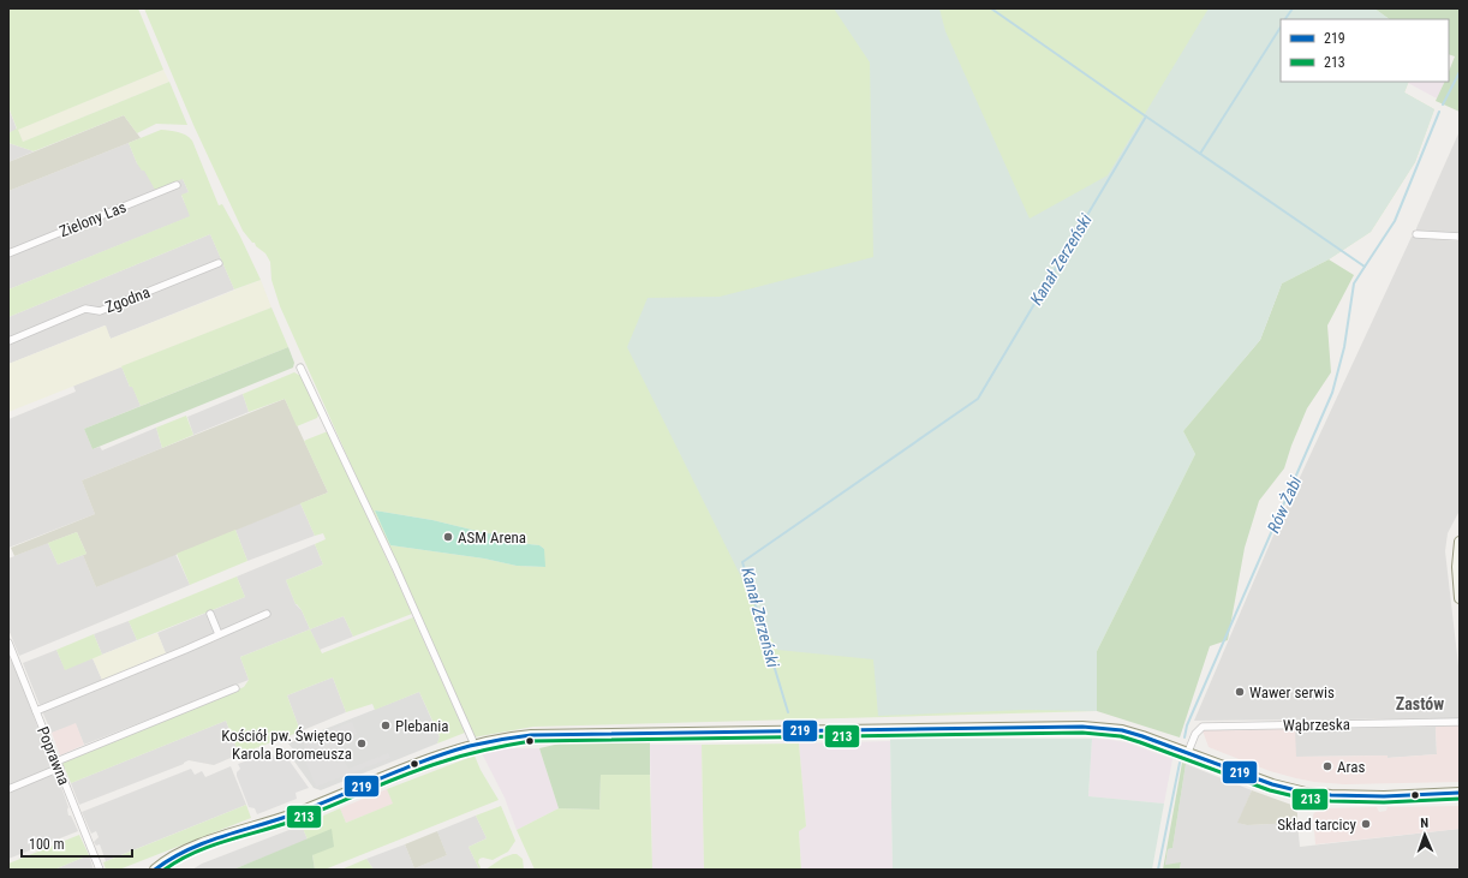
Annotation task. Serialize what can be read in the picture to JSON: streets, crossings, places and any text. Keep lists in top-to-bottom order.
{
  "streets": {
    "street": [
      "Zielony Las",
      "Zgodna",
      "Wąbrzeska",
      "Poprawna"
    ]
  },
  "districts": ["Zastów"],
  "water": ["Kanał Zerzeński", "Rów Żabi"],
  "places": [
    "ASM Arena",
    "Wawer serwis",
    "Plebania",
    "Kościół pw. Świętego Karola Boromeusza",
    "Aras",
    "Skład tarcicy"
  ],
  "lines": ["transit line 219", "transit line 213"],
  "legend": ["219", "213"],
  "scale_bar": "100 m",
  "north": "top"
}
